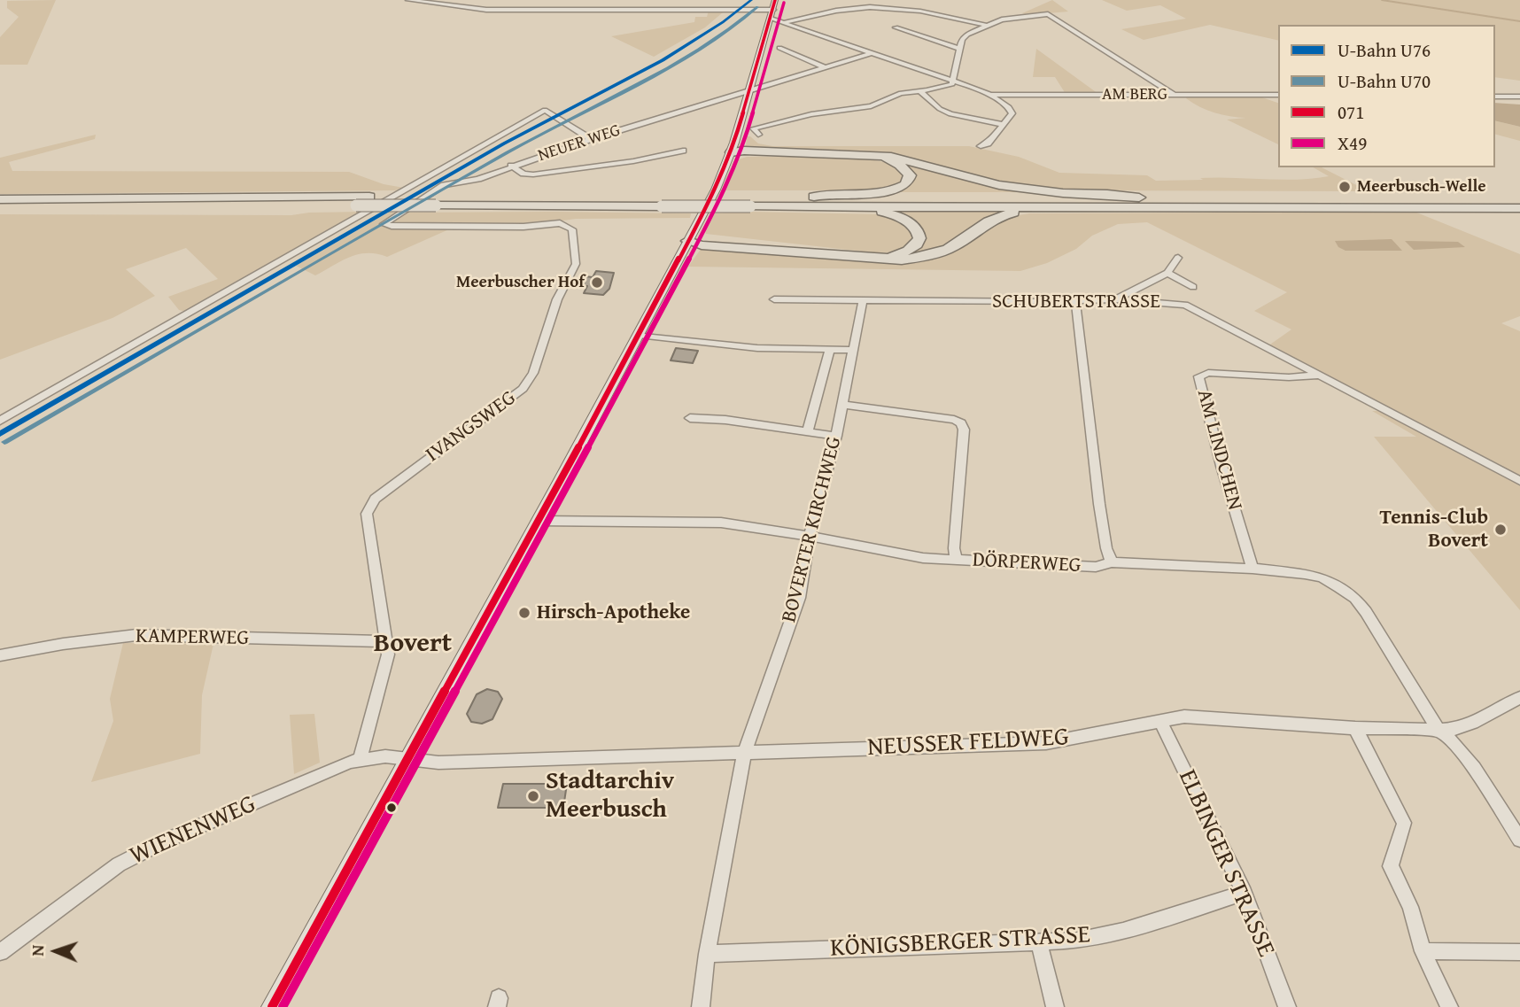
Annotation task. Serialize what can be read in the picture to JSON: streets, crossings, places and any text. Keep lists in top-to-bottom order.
{
  "streets": {
    "street": [
      "AM BERG",
      "NEUER WEG",
      "SCHUBERTSTRASSE",
      "IVANGSWEG",
      "AM LINDCHEN",
      "BOVERTER KIRCHWEG",
      "DÖRPERWEG",
      "KAMPERWEG",
      "NEUSSER FELDWEG",
      "WIENENWEG",
      "ELBINGER STRASSE",
      "KÖNIGSBERGER STRASSE"
    ]
  },
  "crossings": [
    ["NEUER WEG", "IVANGSWEG"],
    ["SCHUBERTSTRASSE", "AM LINDCHEN"],
    ["SCHUBERTSTRASSE", "BOVERTER KIRCHWEG"],
    ["IVANGSWEG", "KAMPERWEG"],
    ["IVANGSWEG", "WIENENWEG"],
    ["AM LINDCHEN", "DÖRPERWEG"],
    ["BOVERTER KIRCHWEG", "DÖRPERWEG"],
    ["BOVERTER KIRCHWEG", "NEUSSER FELDWEG"],
    ["BOVERTER KIRCHWEG", "KÖNIGSBERGER STRASSE"],
    ["DÖRPERWEG", "NEUSSER FELDWEG"],
    ["NEUSSER FELDWEG", "WIENENWEG"],
    ["NEUSSER FELDWEG", "ELBINGER STRASSE"],
    ["ELBINGER STRASSE", "KÖNIGSBERGER STRASSE"]
  ],
  "districts": ["Bovert"],
  "places": [
    "Meerbusch-Welle",
    "Meerbuscher Hof",
    "Tennis-Club Bovert",
    "Hirsch-Apotheke",
    "Stadtarchiv Meerbusch"
  ],
  "lines": [
    "metro line U76",
    "transit line 071",
    "transit line X49",
    "metro line U70"
  ],
  "legend": [
    "U-Bahn U76",
    "U-Bahn U70",
    "071",
    "X49"
  ],
  "north": "left"
}
